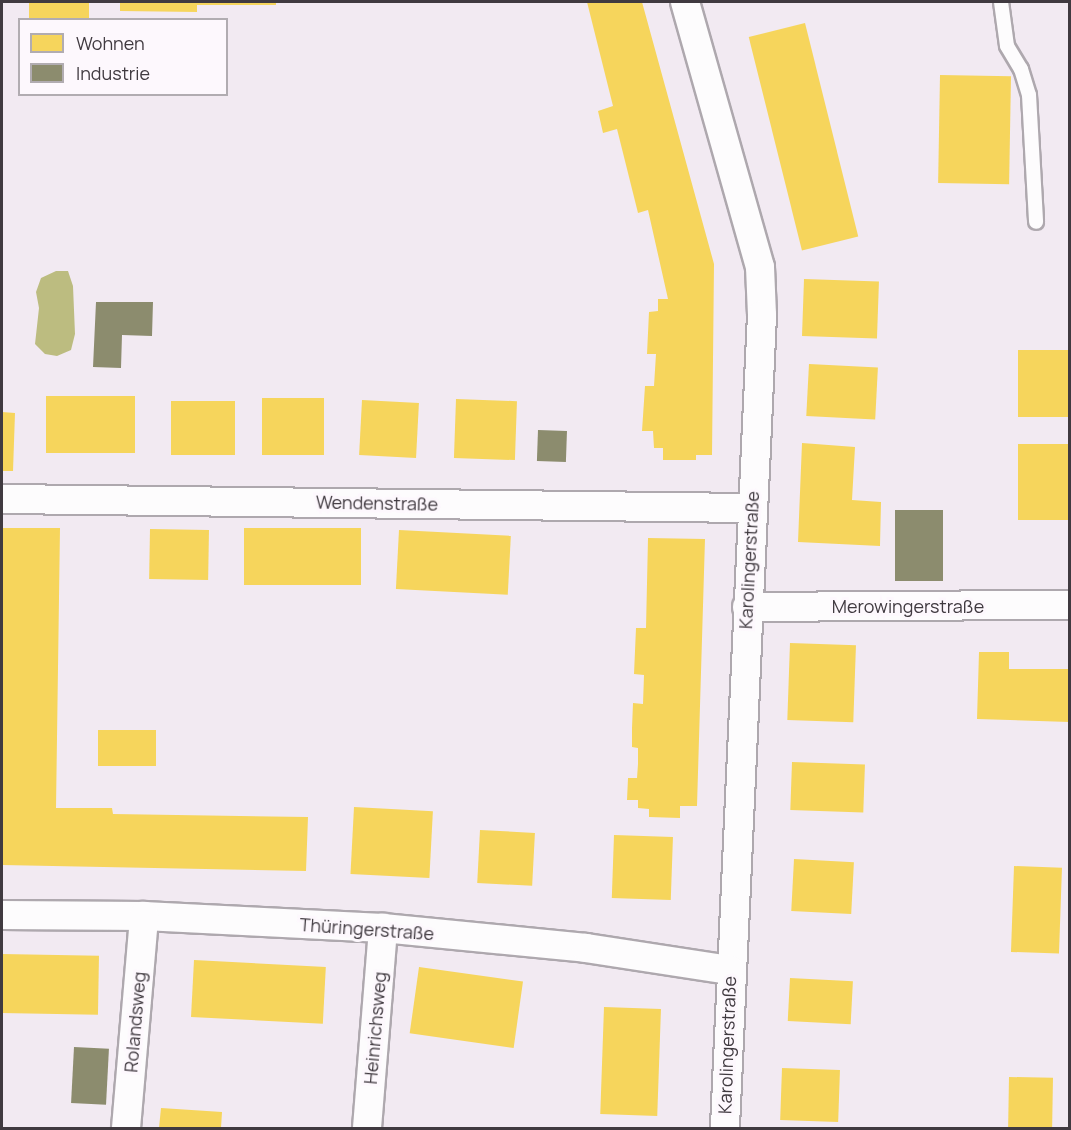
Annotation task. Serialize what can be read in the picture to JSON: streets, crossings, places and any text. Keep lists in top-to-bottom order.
{
  "streets": {
    "street": [
      "Wendenstraße",
      "Karolingerstraße",
      "Merowingerstraße",
      "Thüringerstraße",
      "Rolandsweg",
      "Heinrichsweg"
    ]
  },
  "crossings": [
    ["Wendenstraße", "Karolingerstraße"],
    ["Karolingerstraße", "Merowingerstraße"],
    ["Karolingerstraße", "Thüringerstraße"],
    ["Thüringerstraße", "Rolandsweg"],
    ["Thüringerstraße", "Heinrichsweg"]
  ],
  "legend": ["Wohnen", "Industrie"]
}
